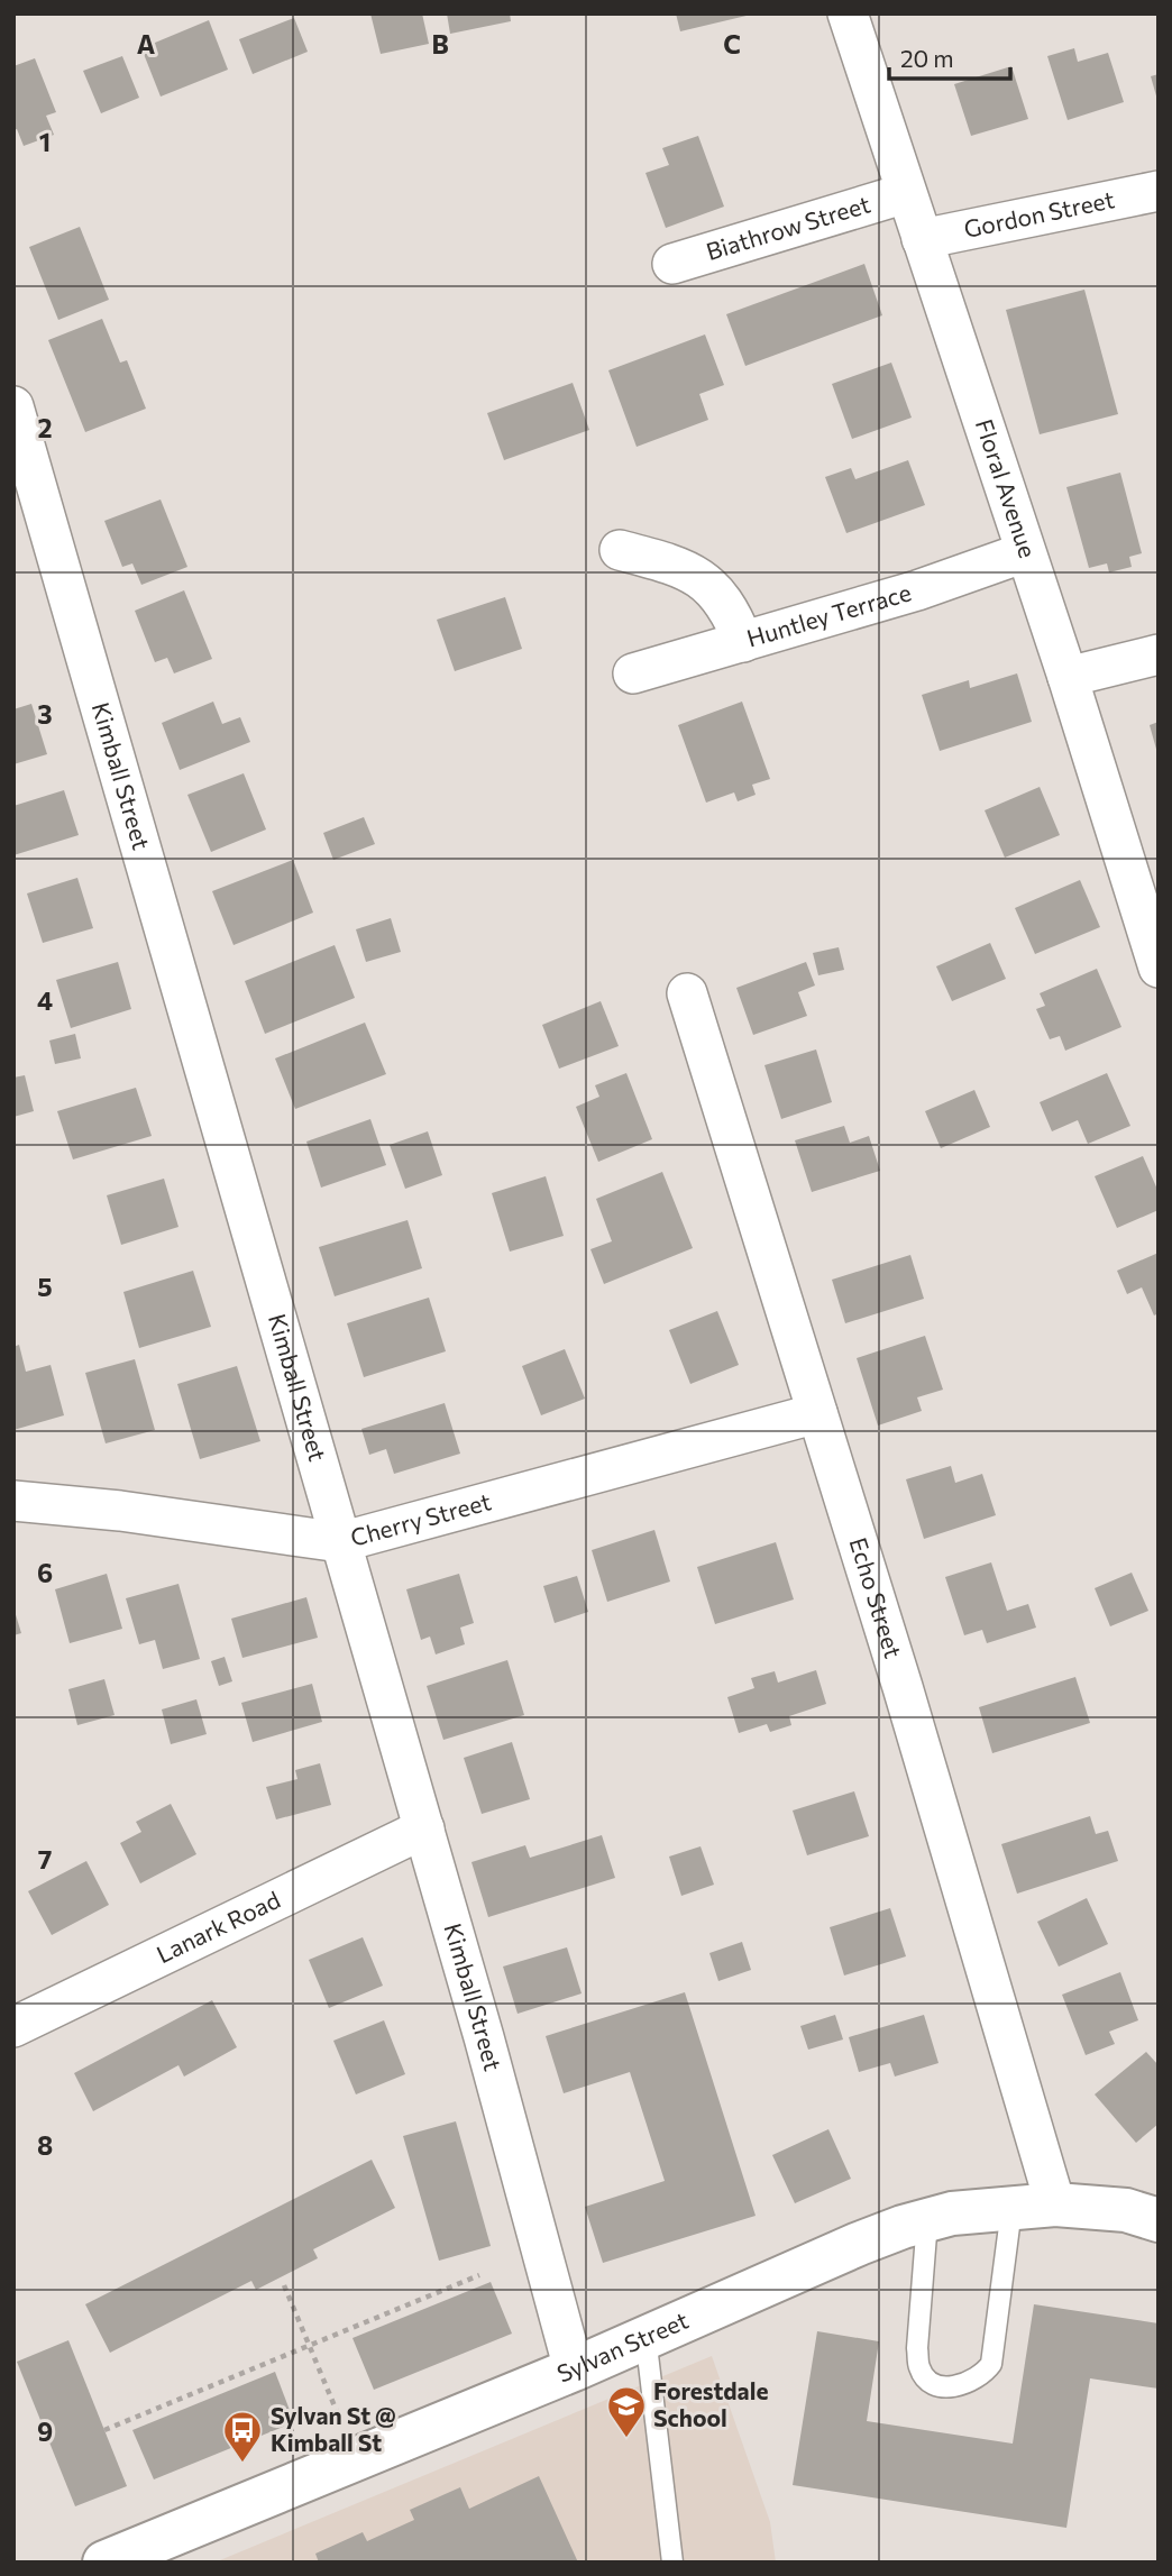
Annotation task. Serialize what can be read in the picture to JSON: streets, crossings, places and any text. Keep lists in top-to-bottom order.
{
  "streets": {
    "street": [
      "Gordon Street",
      "Biathrow Street",
      "Floral Avenue",
      "Huntley Terrace",
      "Kimball Street",
      "Cherry Street",
      "Echo Street",
      "Lanark Road",
      "Sylvan Street"
    ]
  },
  "crossings": [
    ["Gordon Street", "Floral Avenue"],
    ["Biathrow Street", "Floral Avenue"],
    ["Floral Avenue", "Huntley Terrace"],
    ["Kimball Street", "Cherry Street"],
    ["Kimball Street", "Lanark Road"],
    ["Kimball Street", "Sylvan Street"],
    ["Cherry Street", "Echo Street"],
    ["Echo Street", "Sylvan Street"]
  ],
  "places": {
    "school or university": ["Forestdale School"],
    "bus stop": ["Sylvan St @ Kimball St"]
  },
  "scale_bar": "20 m",
  "grid": {
    "columns": ["A", "B", "C"],
    "rows": [
      "1",
      "2",
      "3",
      "4",
      "5",
      "6",
      "7",
      "8",
      "9"
    ]
  }
}
